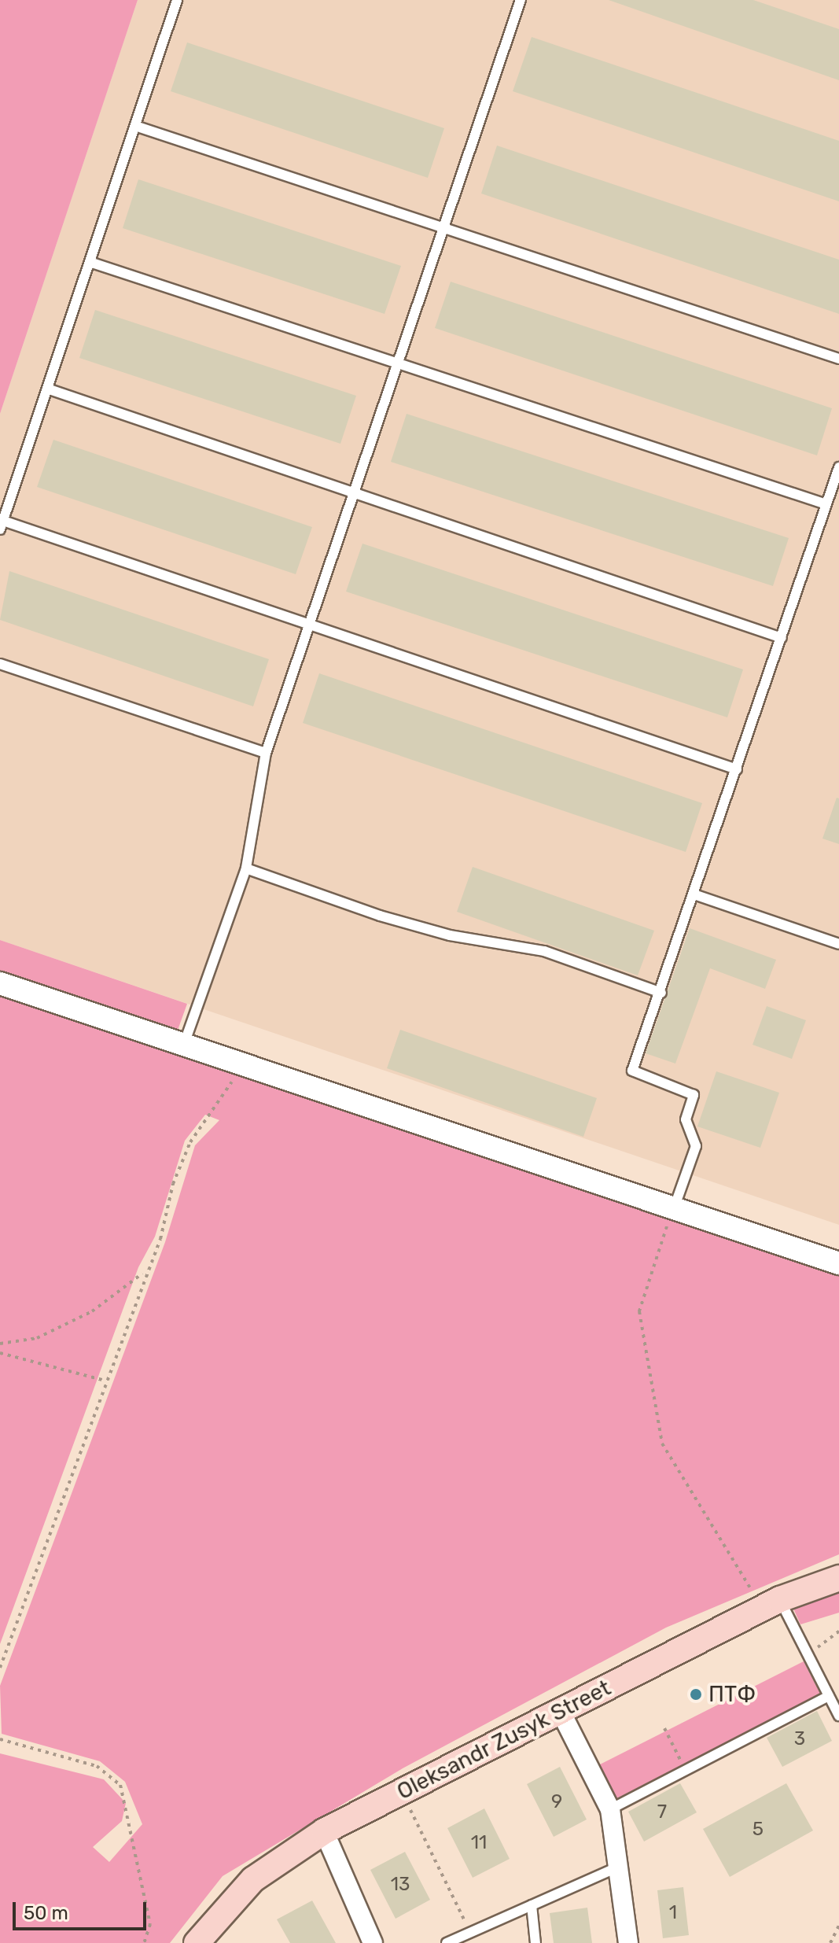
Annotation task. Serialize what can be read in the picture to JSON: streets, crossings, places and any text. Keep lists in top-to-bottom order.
{
  "streets": {
    "main road": ["Oleksandr Zusyk Street"]
  },
  "places": ["ПТФ"],
  "house_numbers": [
    "3",
    "9",
    "7",
    "5",
    "11",
    "13",
    "1"
  ],
  "scale_bar": "50 m"
}
